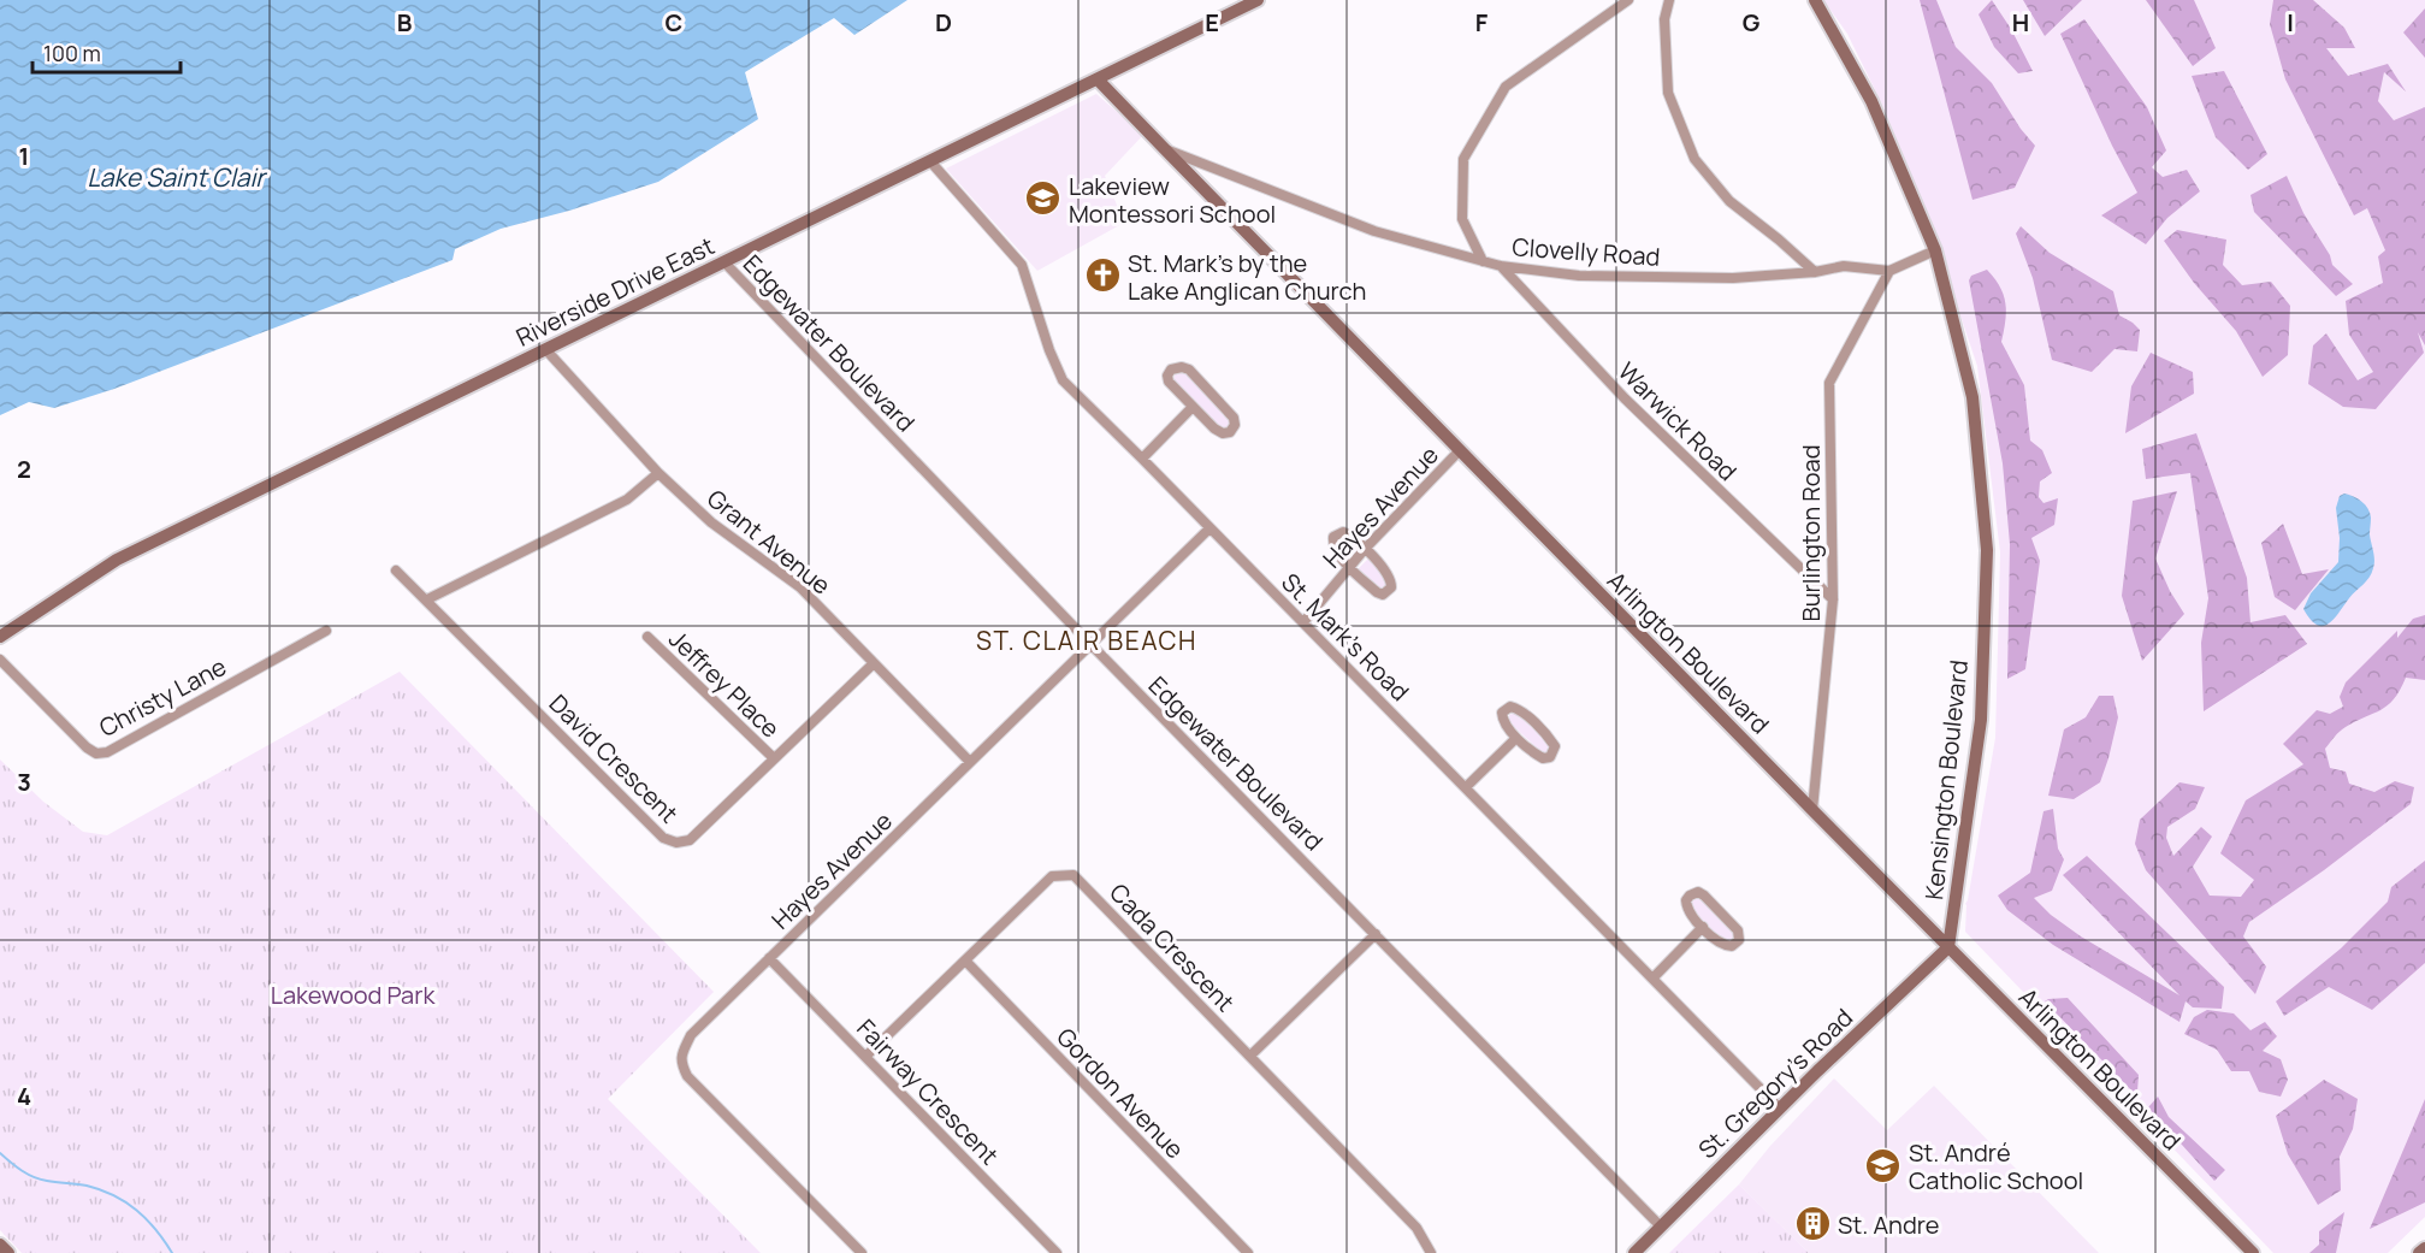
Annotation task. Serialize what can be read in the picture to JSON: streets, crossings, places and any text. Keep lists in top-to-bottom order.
{
  "streets": {
    "street": [
      "Clovelly Road",
      "Riverside Drive East",
      "Edgewater Boulevard",
      "Warwick Road",
      "Hayes Avenue",
      "Burlington Road",
      "Grant Avenue",
      "St. Mark's Road",
      "Arlington Boulevard",
      "Jeffrey Place",
      "Christy Lane",
      "David Crescent",
      "Kensington Boulevard",
      "Cada Crescent",
      "St. Gregory's Road",
      "Fairway Crescent",
      "Gordon Avenue"
    ]
  },
  "crossings": [
    ["Clovelly Road", "Warwick Road"],
    ["Clovelly Road", "Burlington Road"],
    ["Clovelly Road", "Arlington Boulevard"],
    ["Riverside Drive East", "Edgewater Boulevard"],
    ["Riverside Drive East", "Grant Avenue"],
    ["Riverside Drive East", "St. Mark's Road"],
    ["Riverside Drive East", "Arlington Boulevard"],
    ["Edgewater Boulevard", "Hayes Avenue"],
    ["Edgewater Boulevard", "St. Gregory's Road"],
    ["Warwick Road", "Burlington Road"],
    ["Hayes Avenue", "Grant Avenue"],
    ["Hayes Avenue", "St. Mark's Road"],
    ["Hayes Avenue", "Arlington Boulevard"],
    ["Hayes Avenue", "Fairway Crescent"],
    ["Burlington Road", "Arlington Boulevard"],
    ["Grant Avenue", "David Crescent"],
    ["St. Mark's Road", "St. Gregory's Road"],
    ["Arlington Boulevard", "Kensington Boulevard"],
    ["Arlington Boulevard", "St. Gregory's Road"],
    ["Jeffrey Place", "David Crescent"],
    ["Kensington Boulevard", "St. Gregory's Road"],
    ["Cada Crescent", "Fairway Crescent"],
    ["Cada Crescent", "Gordon Avenue"]
  ],
  "districts": ["ST. CLAIR BEACH"],
  "water": ["Lake Saint Clair"],
  "parks": ["Lakewood Park"],
  "places": {
    "school or university": ["Lakeview Montessori School", "St. André Catholic School"],
    "church": ["St. Mark's by the Lake Anglican Church"],
    "building": ["St. Andre"]
  },
  "scale_bar": "100 m",
  "grid": {
    "columns": [
      "B",
      "C",
      "D",
      "E",
      "F",
      "G",
      "H",
      "I"
    ],
    "rows": [
      "1",
      "2",
      "3",
      "4"
    ]
  }
}
